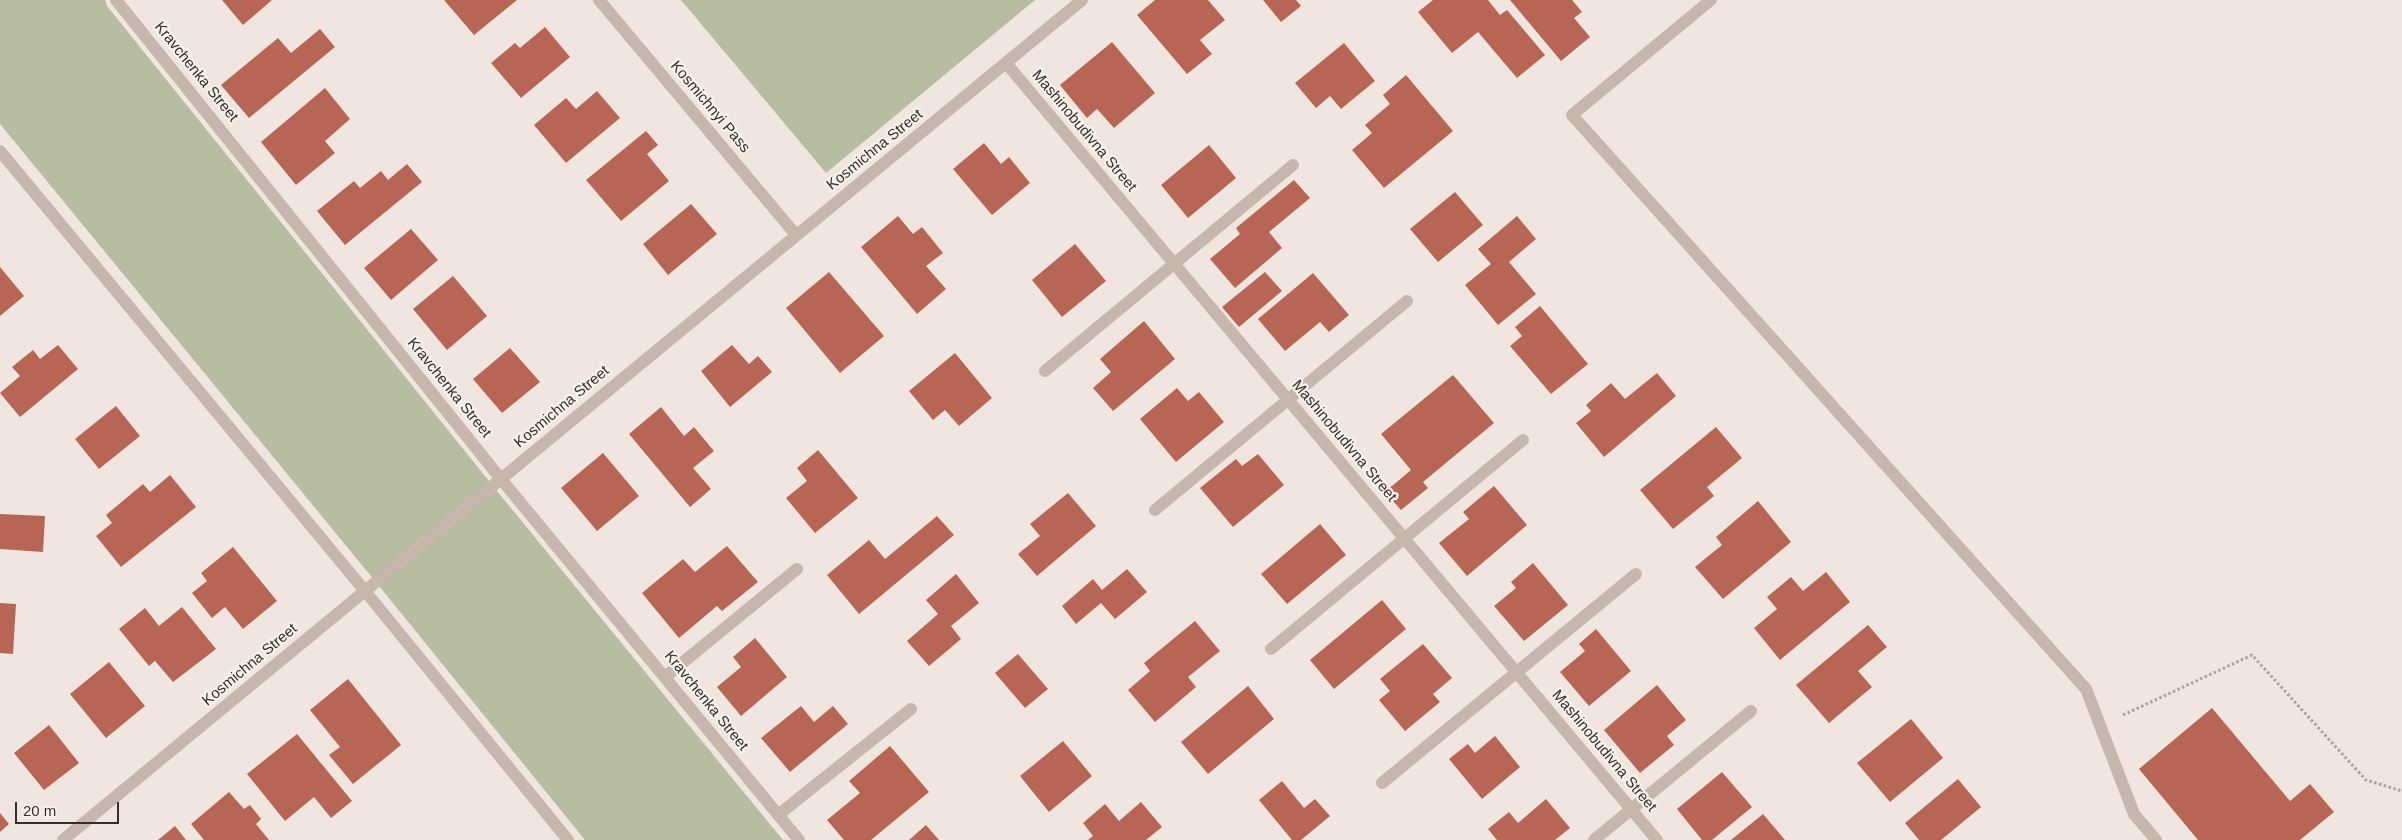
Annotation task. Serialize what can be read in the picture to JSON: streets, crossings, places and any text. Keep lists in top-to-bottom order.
{
  "streets": {
    "street": [
      "Kravchenka Street",
      "Kosmichnyi Pass",
      "Mashinobudivna Street",
      "Kosmichna Street"
    ]
  },
  "crossings": [
    ["Kravchenka Street", "Kosmichna Street"],
    ["Kosmichnyi Pass", "Kosmichna Street"],
    ["Mashinobudivna Street", "Kosmichna Street"]
  ],
  "scale_bar": "20 m"
}
